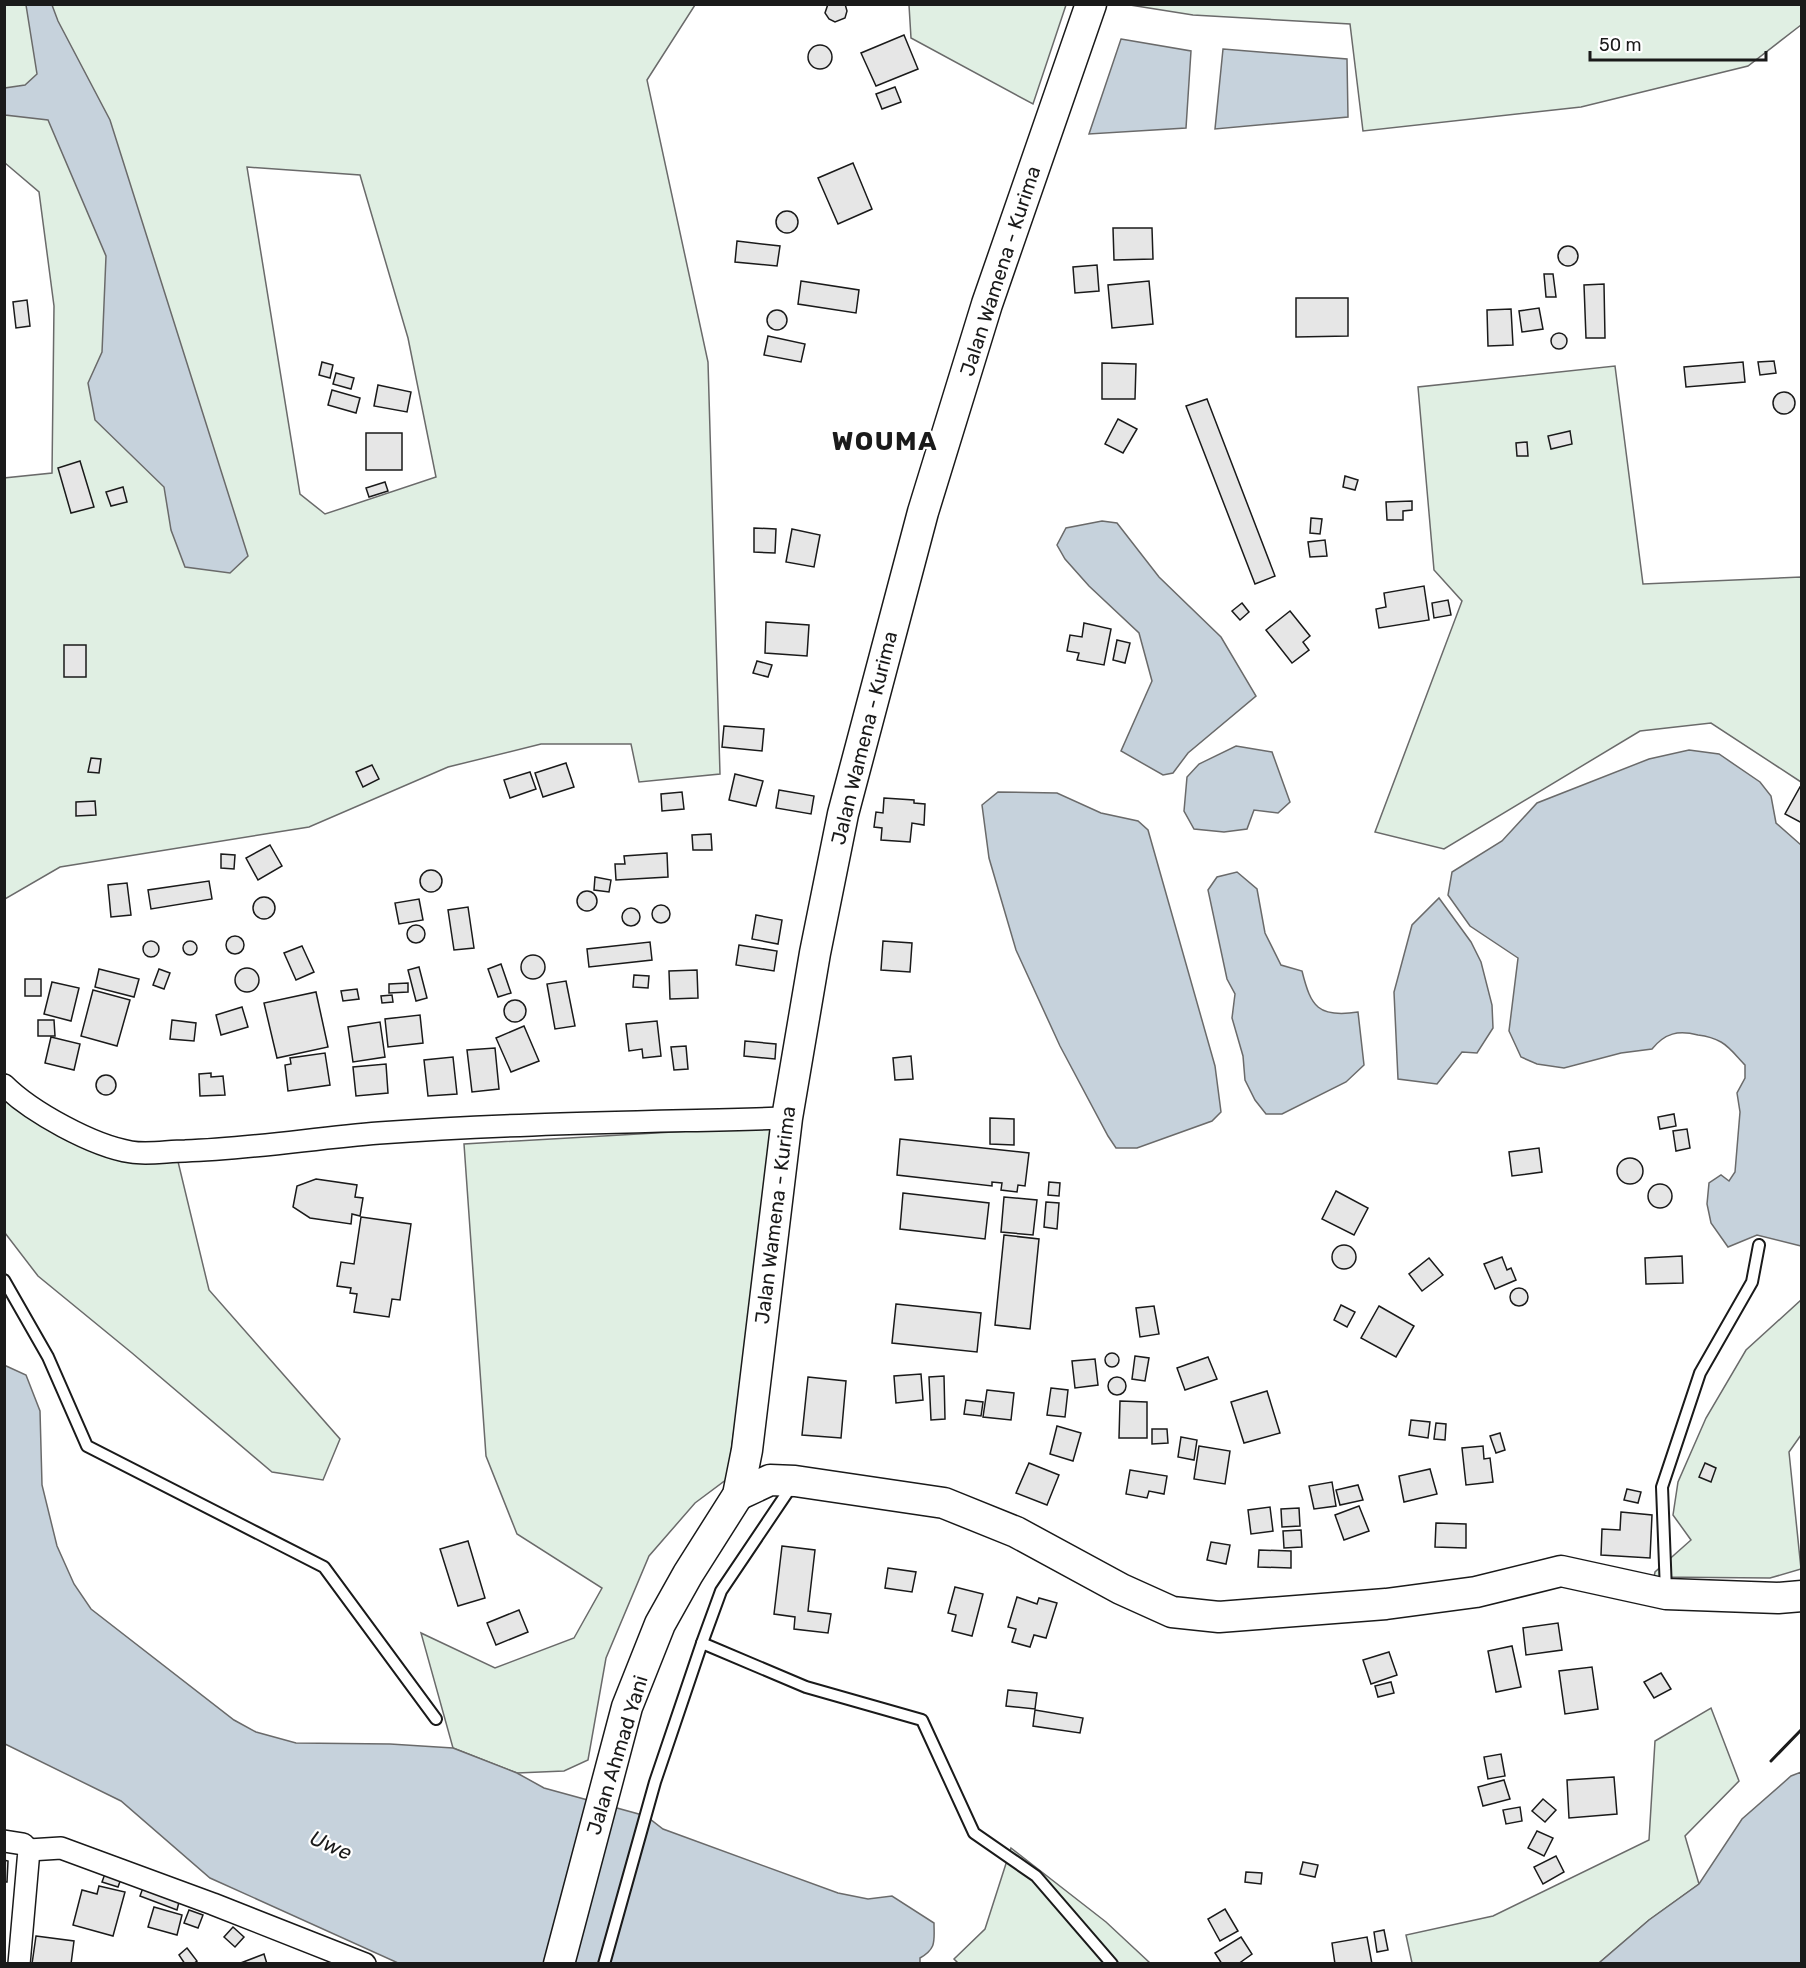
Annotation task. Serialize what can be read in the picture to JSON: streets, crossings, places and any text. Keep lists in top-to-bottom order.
{
  "streets": {
    "main road": ["Jalan Wamena - Kurima", "Jalan Ahmad Yani"]
  },
  "crossings": [
    ["Jalan Wamena - Kurima", "Jalan Ahmad Yani"]
  ],
  "districts": ["WOUMA"],
  "water": ["Uwe"],
  "scale_bar": "50 m"
}
